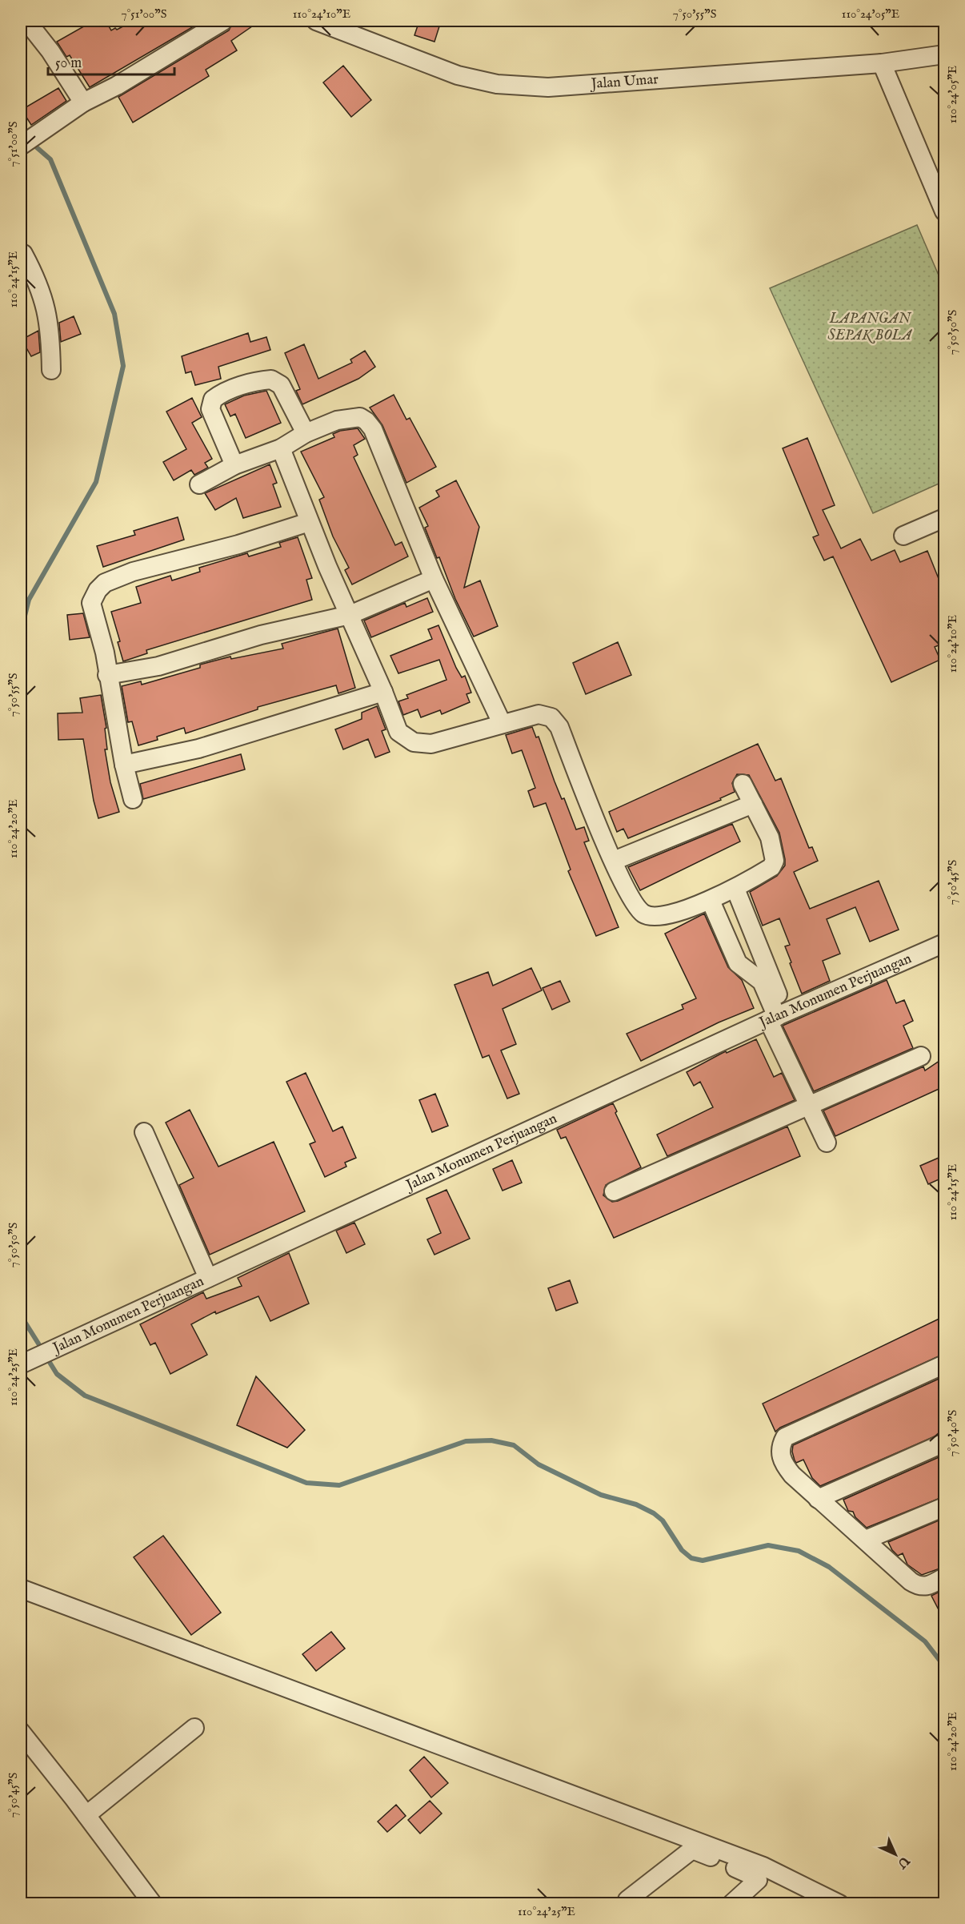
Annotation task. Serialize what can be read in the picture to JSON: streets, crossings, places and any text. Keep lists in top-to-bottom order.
{
  "streets": {
    "street": ["Jalan Umar", "Jalan Monumen Perjuangan"]
  },
  "parks": ["LAPANGAN SEPAK BOLA"],
  "scale_bar": "50 m",
  "north": "bottom right",
  "coordinates": [
    "7°51'00\"S",
    "110°24'10\"E",
    "7°50'55\"S",
    "110°24'05\"E",
    "110°24'15\"E",
    "7°50'50\"S",
    "110°24'20\"E",
    "7°50'45\"S",
    "110°24'25\"E",
    "7°50'40\"S"
  ]
}
